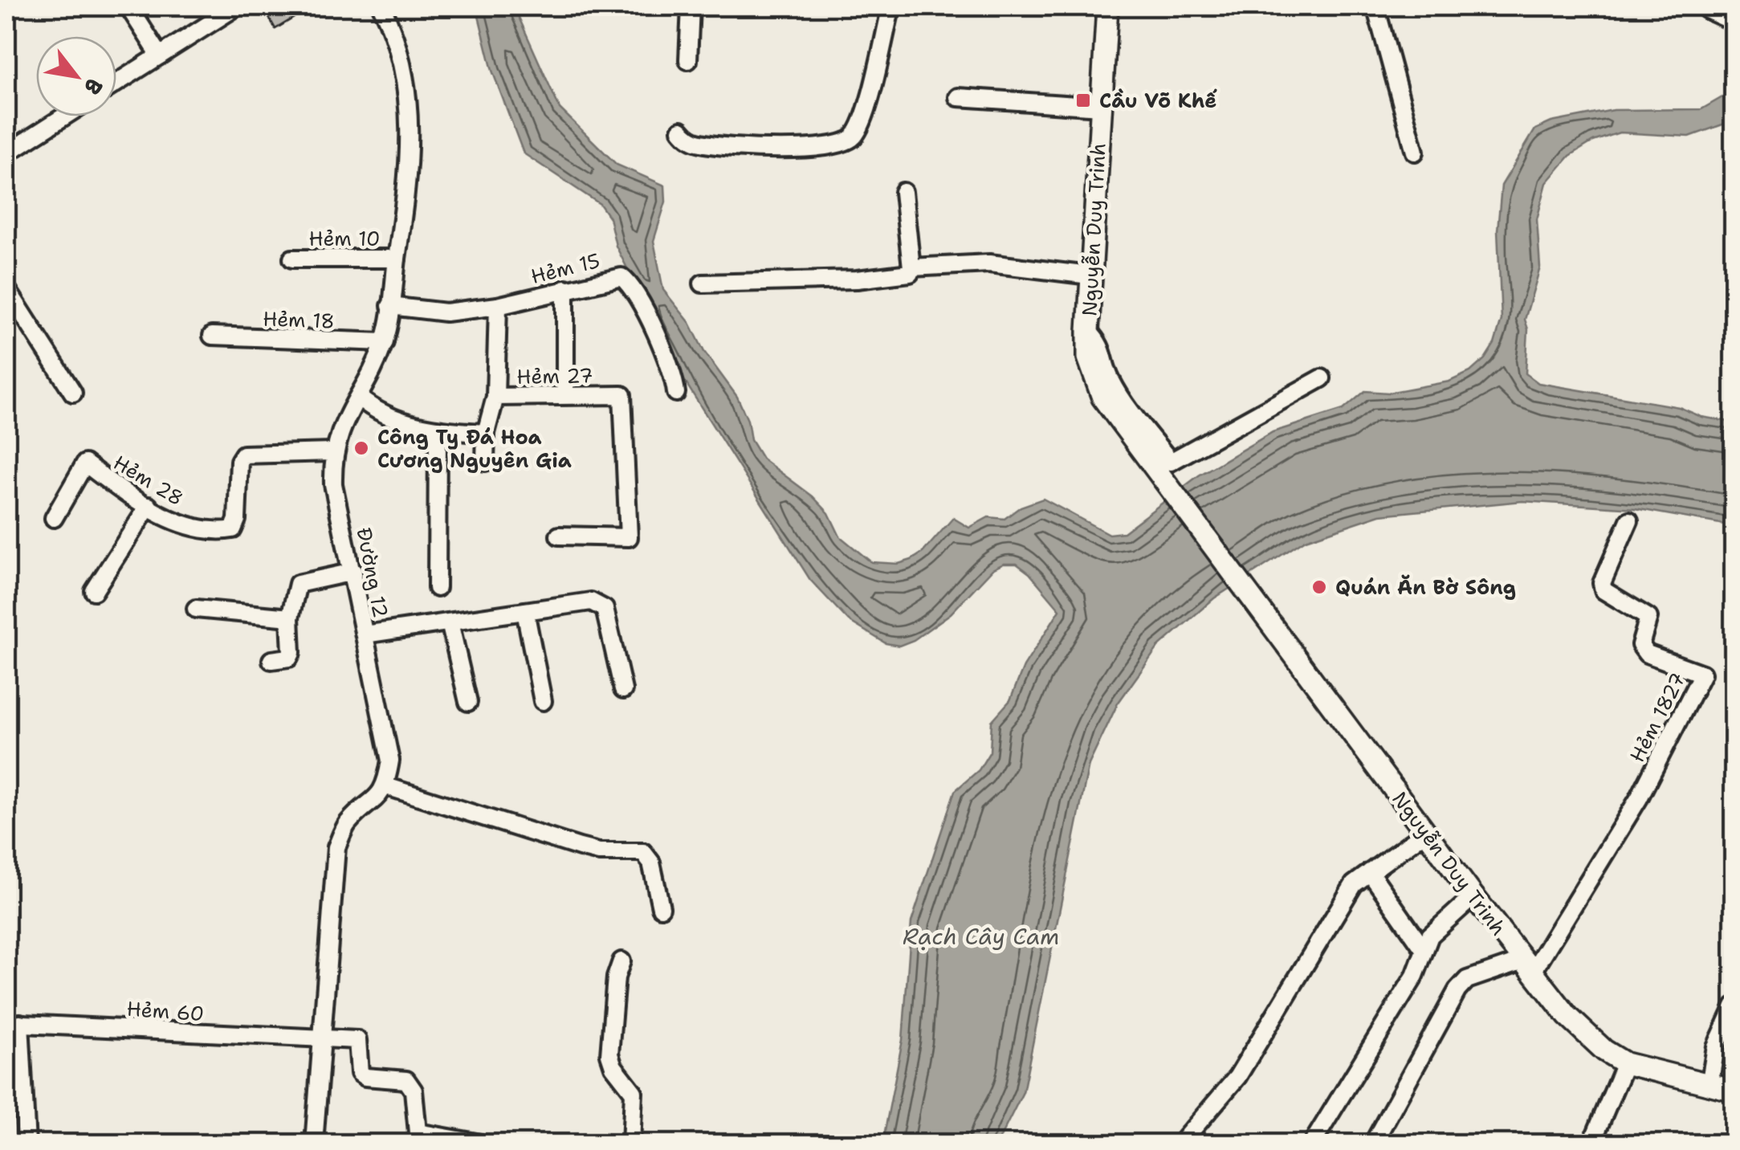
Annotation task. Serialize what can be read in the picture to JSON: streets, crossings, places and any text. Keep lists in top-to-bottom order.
{
  "streets": {
    "main road": ["Nguyễn Duy Trinh"],
    "street": [
      "Hẻm 10",
      "Hẻm 15",
      "Hẻm 18",
      "Hẻm 27",
      "Hẻm 28",
      "Đường 12",
      "Hẻm 1827",
      "Hẻm 60"
    ]
  },
  "crossings": [
    ["Nguyễn Duy Trinh", "Hẻm 1827"],
    ["Hẻm 10", "Đường 12"],
    ["Hẻm 15", "Đường 12"],
    ["Hẻm 18", "Đường 12"],
    ["Hẻm 28", "Đường 12"]
  ],
  "water": ["Rạch Cây Cam"],
  "places": {
    "transit": ["Cầu Võ Khế"],
    "other": ["Công Ty Đá Hoa Cương Nguyên Gia", "Quán Ăn Bờ Sông"]
  },
  "north": "bottom right"
}
